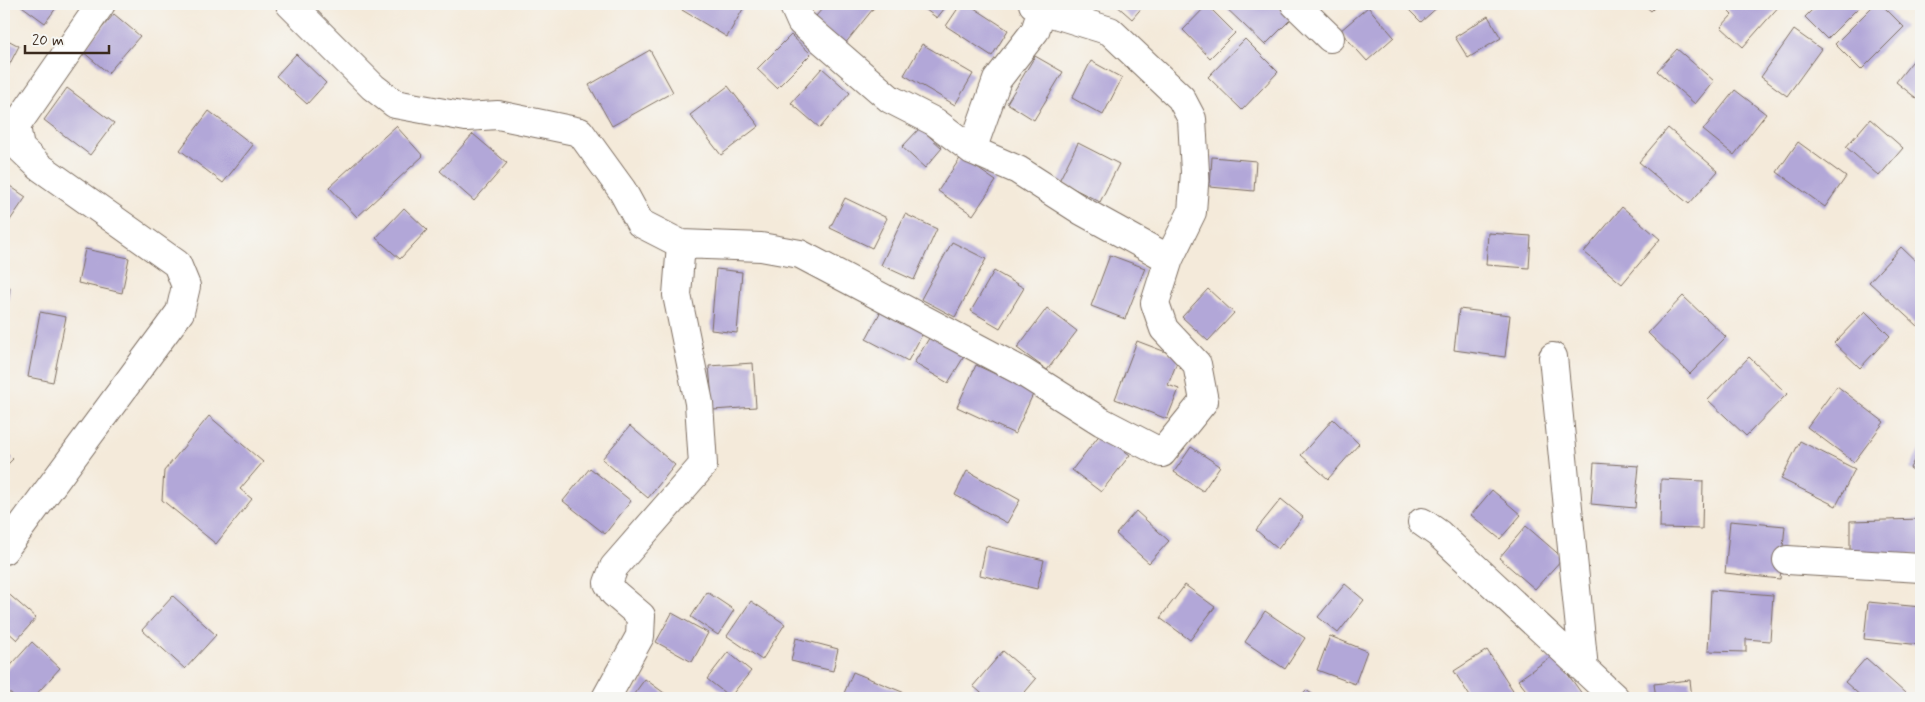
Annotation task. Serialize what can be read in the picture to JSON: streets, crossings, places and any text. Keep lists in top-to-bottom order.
{
  "scale_bar": "20 m"
}
